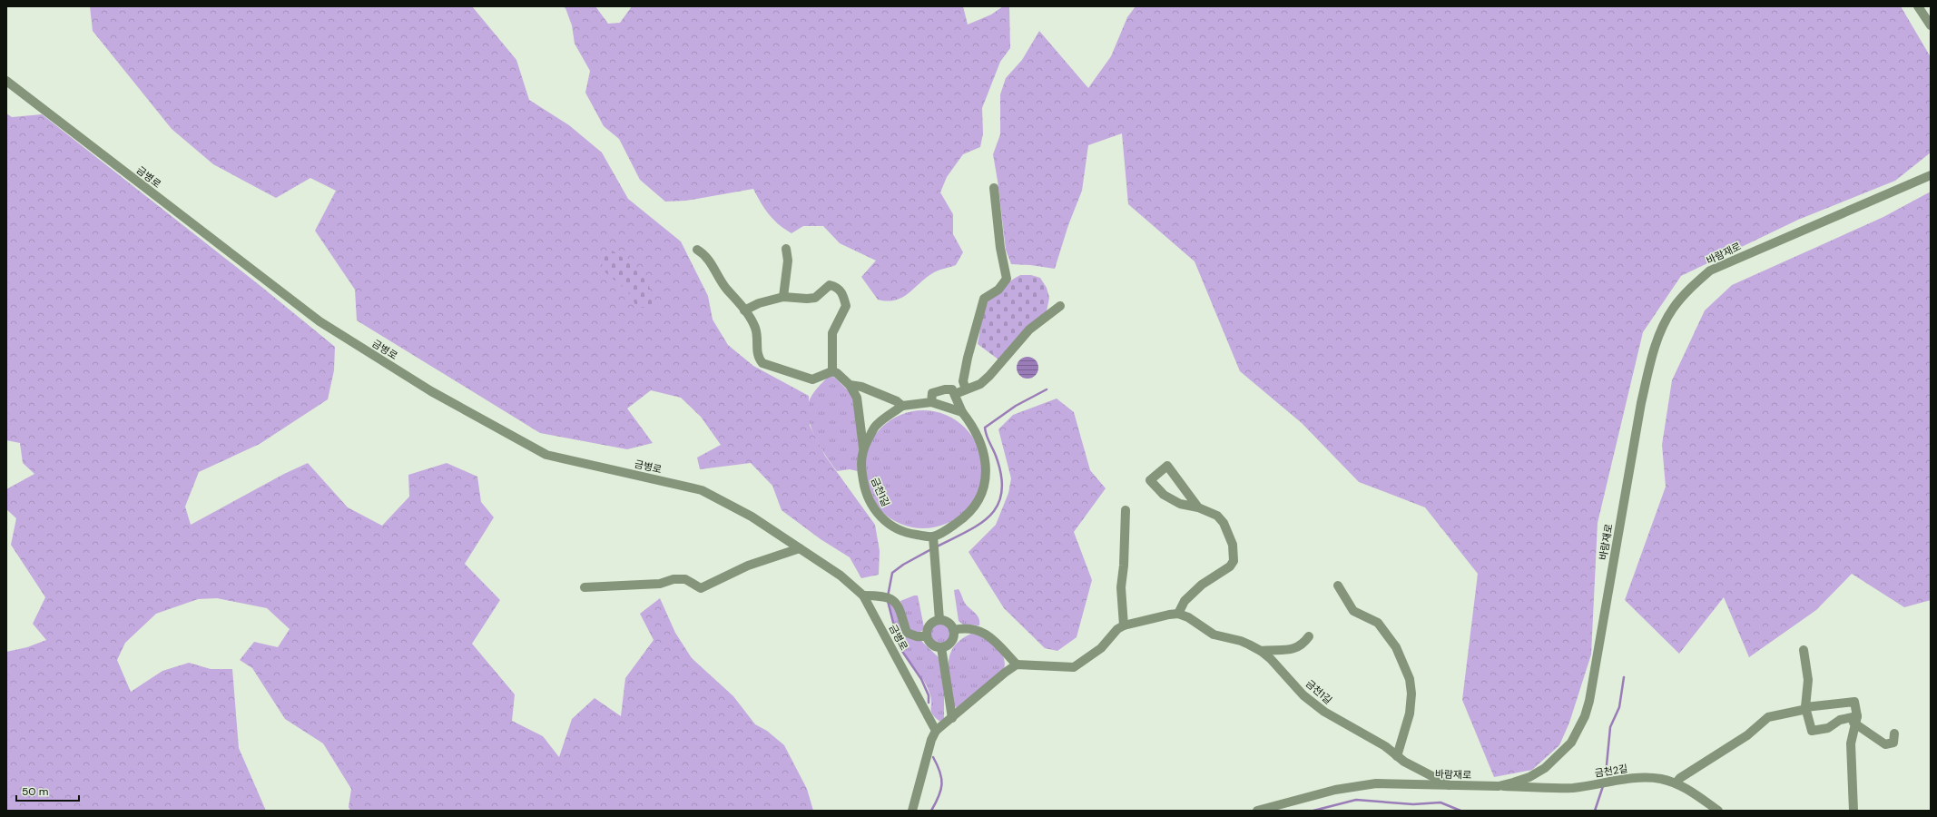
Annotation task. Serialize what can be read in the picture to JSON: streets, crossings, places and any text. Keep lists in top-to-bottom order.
{
  "streets": {
    "street": [
      "금병로",
      "바람재로",
      "금천1길",
      "금천2길"
    ]
  },
  "crossings": [
    ["바람재로", "금천1길"],
    ["바람재로", "금천2길"]
  ],
  "scale_bar": "50 m"
}
